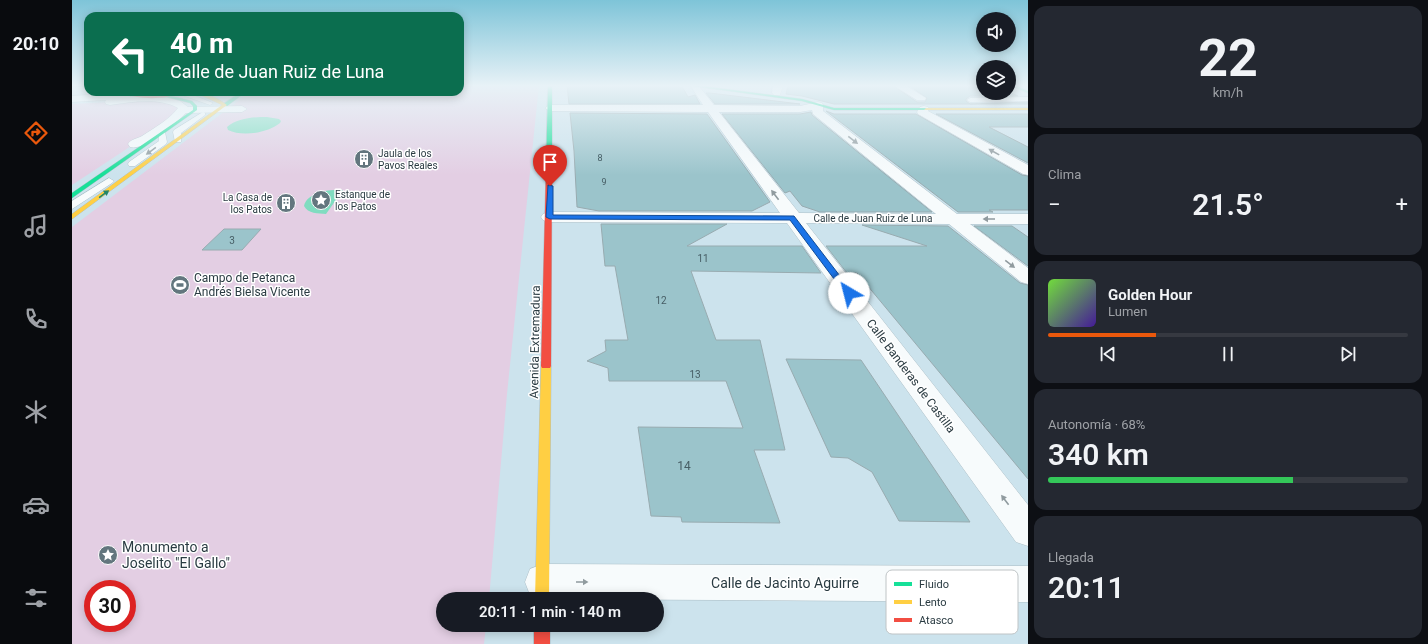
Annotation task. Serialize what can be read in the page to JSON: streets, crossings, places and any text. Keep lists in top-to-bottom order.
{
  "streets": {
    "main road": ["Avenida Extremadura"],
    "street": ["Calle de Juan Ruiz de Luna", "Calle Banderas de Castilla", "Calle de Jacinto Aguirre"]
  },
  "crossings": [
    ["Calle de Juan Ruiz de Luna", "Avenida Extremadura"],
    ["Calle de Juan Ruiz de Luna", "Calle Banderas de Castilla"],
    ["Avenida Extremadura", "Calle de Jacinto Aguirre"]
  ],
  "one_way": ["Calle de Jacinto Aguirre"],
  "places": {
    "building": ["Jaula de los Pavos Reales", "La Casa de los Patos"],
    "place": ["Estanque de los Patos", "Monumento a Joselito \"El Gallo\""],
    "sports": ["Campo de Petanca Andrés Bielsa Vicente"]
  },
  "house_numbers": [
    "8",
    "9",
    "3",
    "11",
    "12",
    "13",
    "14"
  ],
  "legend": ["Fluido", "Lento", "Atasco"],
  "page": {
    "tabs": "20:10",
    "tile": [
      ["22", "km/h"],
      "Clima",
      ["Autonomía · 68%", "340 km"],
      ["Llegada", "20:11"]
    ],
    "turn": ["40 m", "Calle de Juan Ruiz de Luna"],
    "heat": ["−", "21.5°", "+"],
    "song": ["Golden Hour", "Lumen"],
    "limit": "30",
    "trip": "20:11 · 1 min · 140 m"
  }
}
